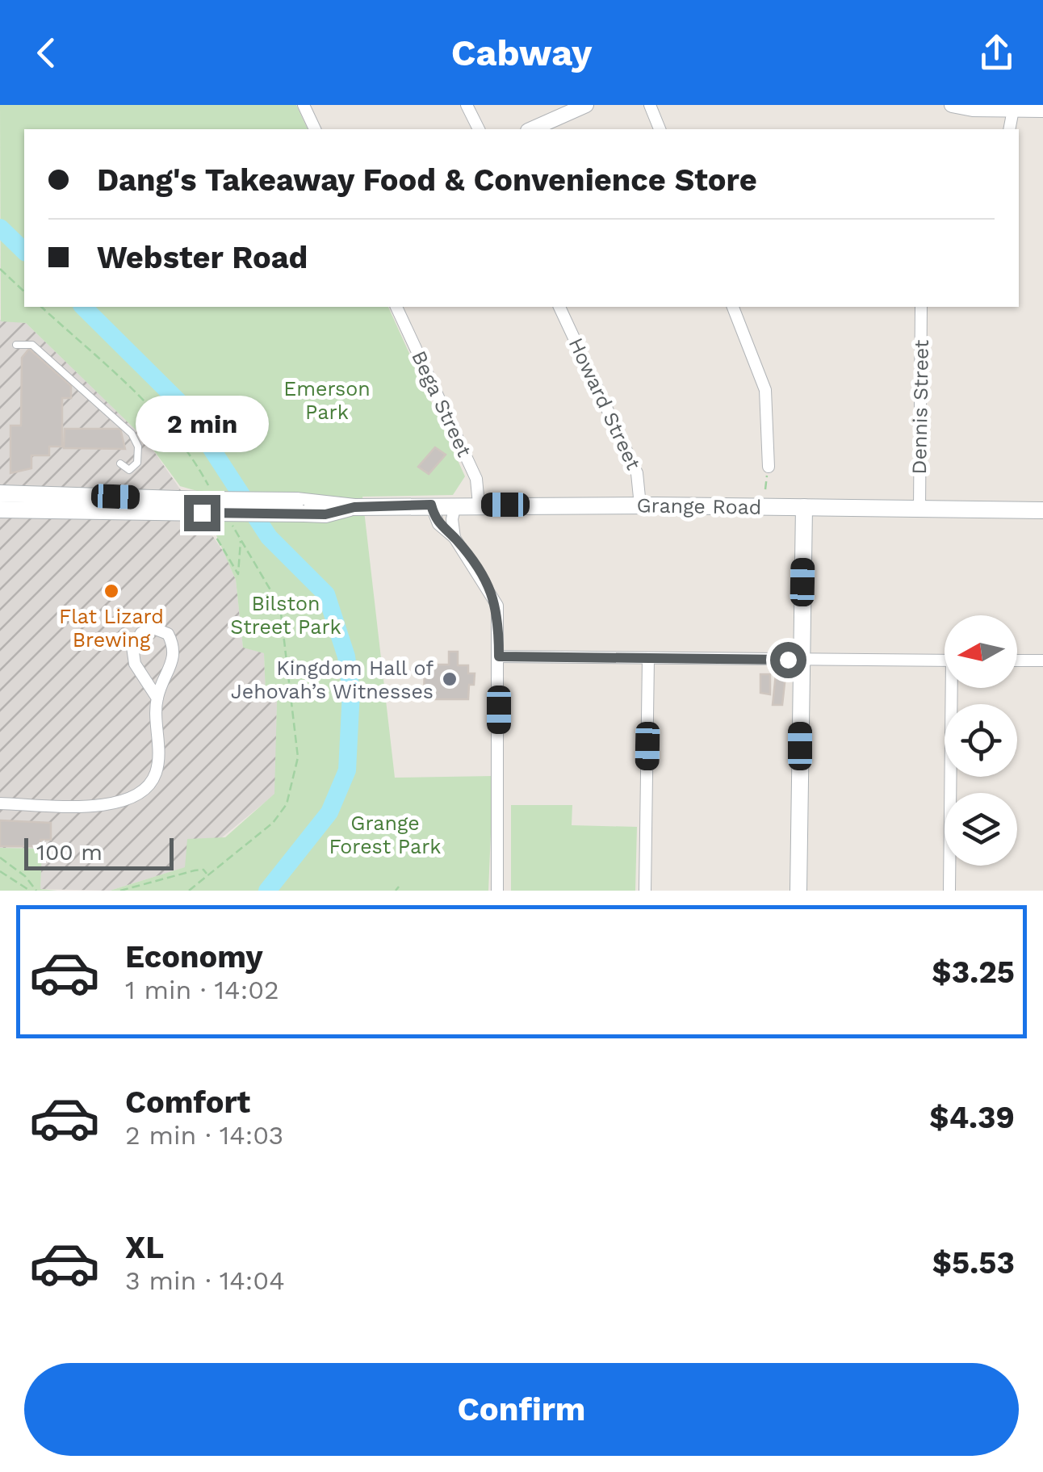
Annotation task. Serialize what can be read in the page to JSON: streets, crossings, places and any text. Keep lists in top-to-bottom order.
{
  "streets": {
    "main road": ["Grange Road"],
    "street": ["Bega Street", "Howard Street", "Dennis Street"]
  },
  "crossings": [
    ["Bega Street", "Grange Road"],
    ["Howard Street", "Grange Road"],
    ["Dennis Street", "Grange Road"]
  ],
  "parks": ["Emerson Park", "Bilston Street Park", "Grange Forest Park"],
  "places": ["Flat Lizard Brewing", "Kingdom Hall of Jehovah’s Witnesses"],
  "scale_bar": "100 m",
  "north": "left",
  "page": {
    "header": "Cabway",
    "banner": ["Dang's Takeaway Food & Convenience Store", "Webster Road"],
    "bubble": "2 min",
    "scale": "100 m",
    "list": [
      {
        "name": "Economy",
        "note": "1 min · 14:02",
        "value": "$3.25"
      },
      {
        "name": "Comfort",
        "note": "2 min · 14:03",
        "value": "$4.39"
      },
      {
        "name": "XL",
        "note": "3 min · 14:04",
        "value": "$5.53"
      }
    ],
    "buttons": "Confirm"
  }
}
